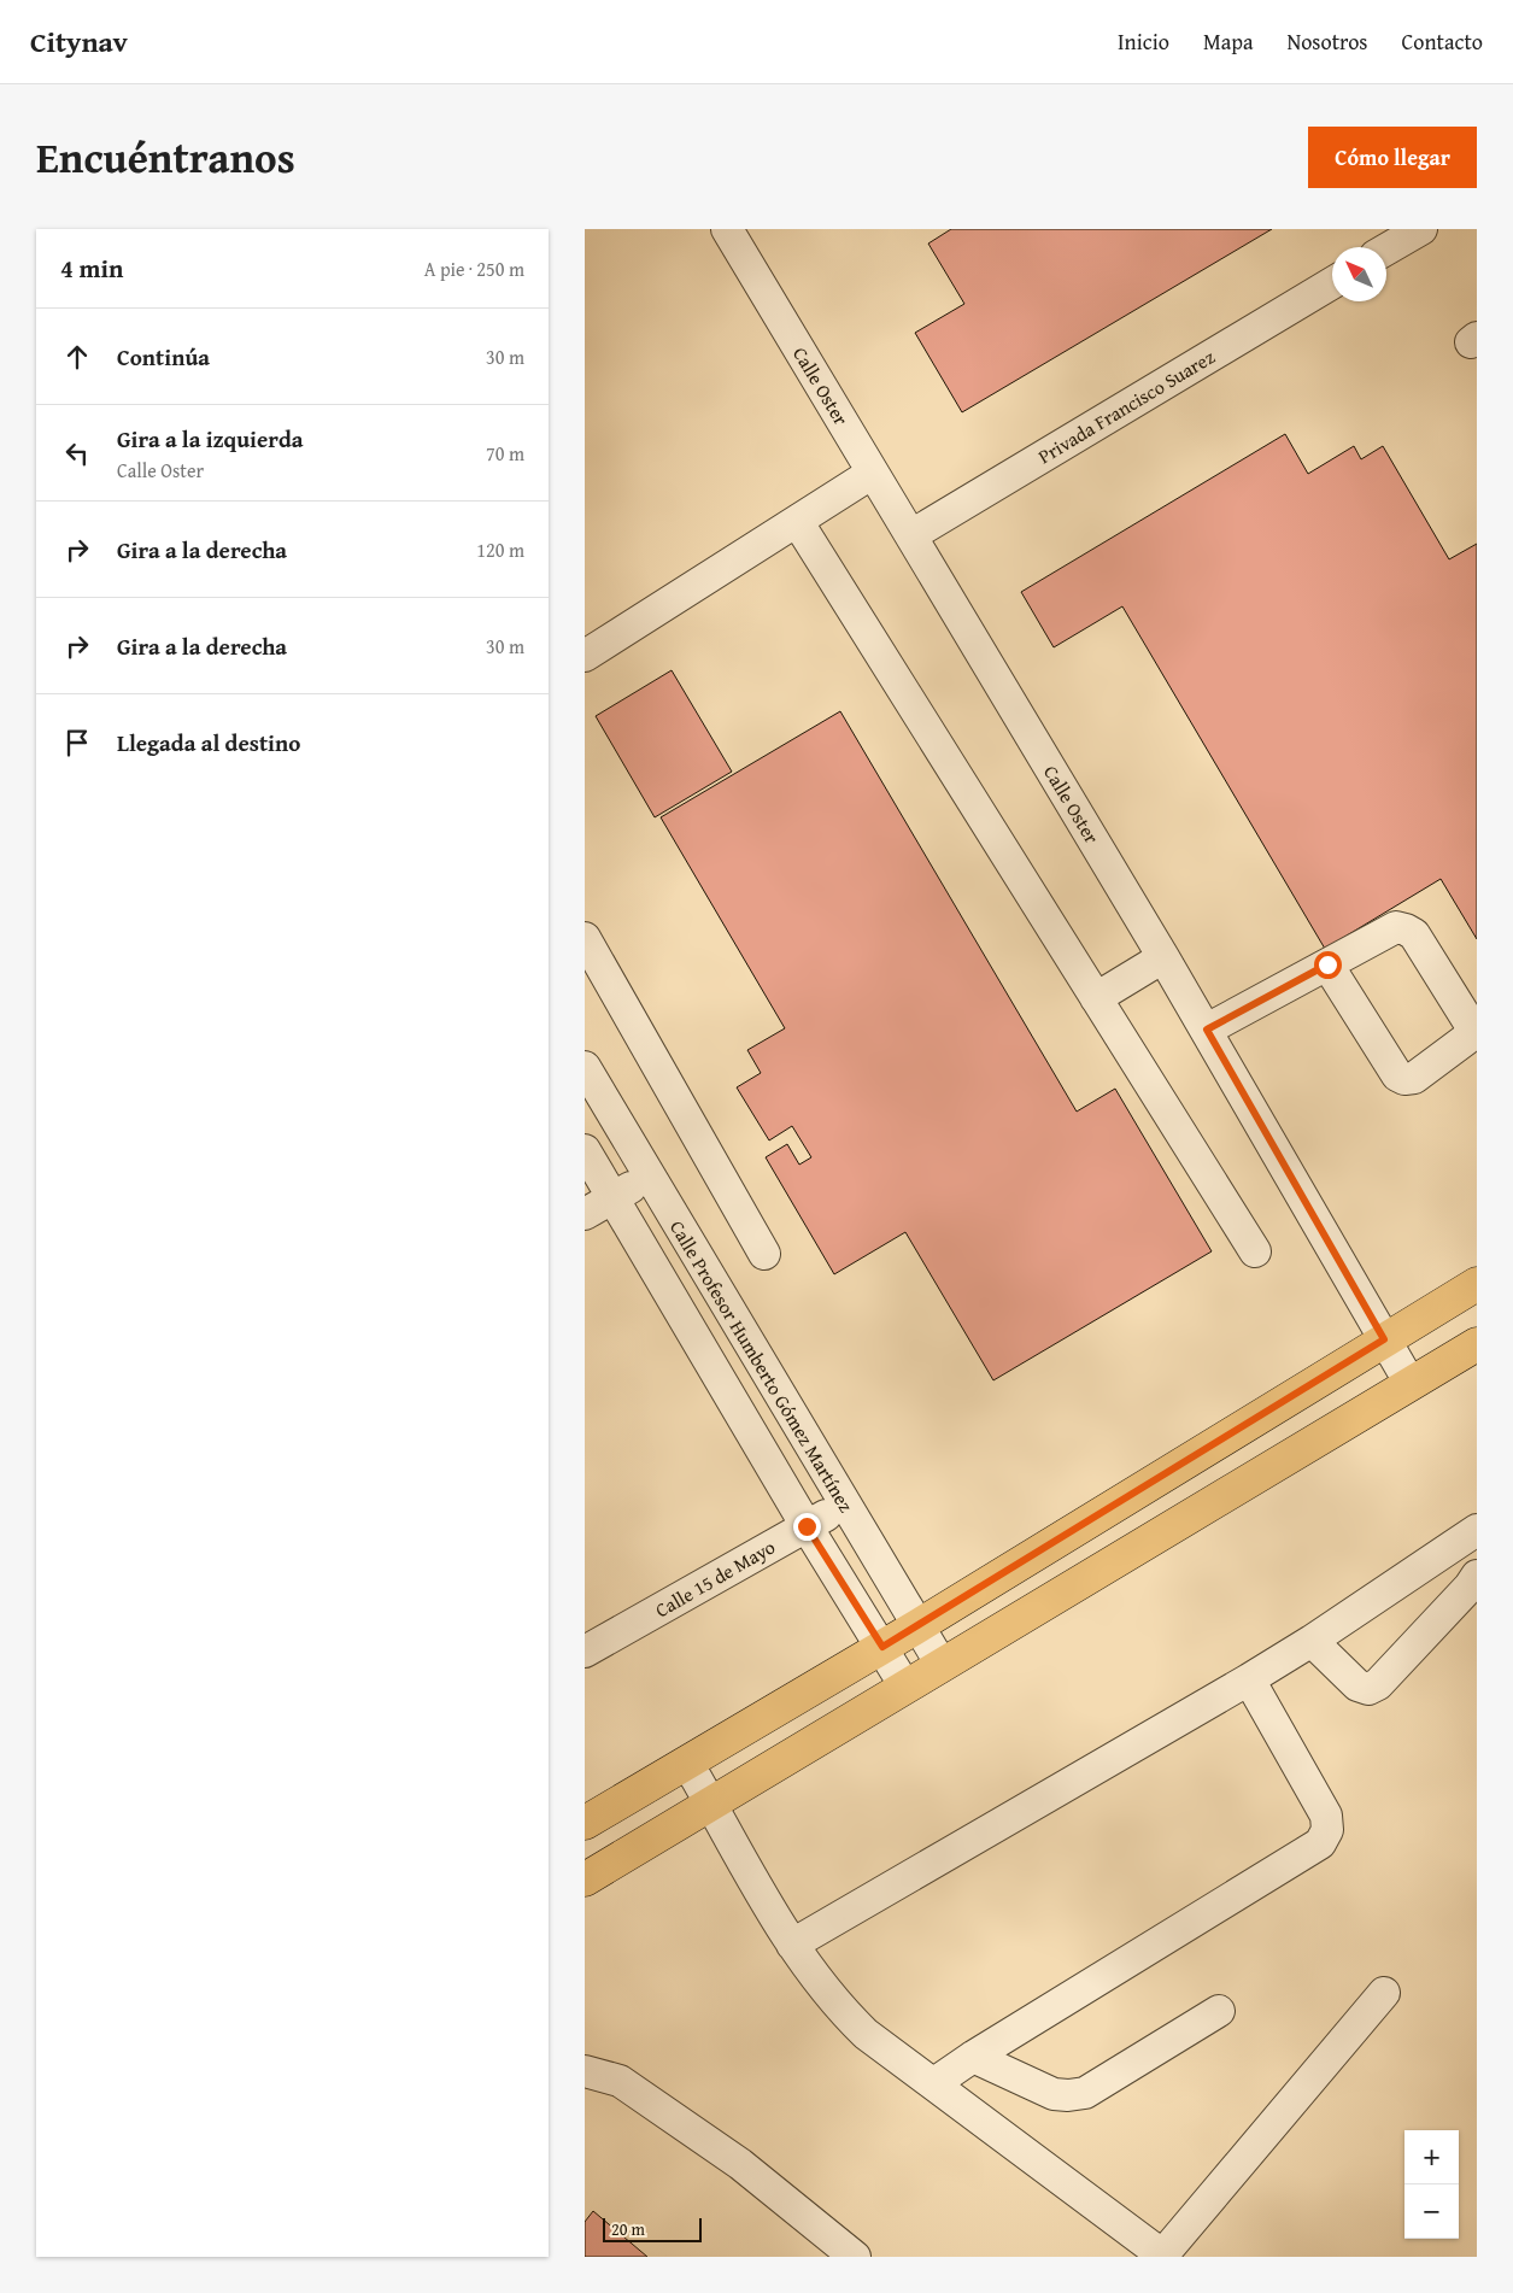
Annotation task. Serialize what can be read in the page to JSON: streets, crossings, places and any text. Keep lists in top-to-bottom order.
{
  "streets": {
    "street": [
      "Calle Oster",
      "Privada Francisco Suarez",
      "Calle Profesor Humberto Gómez Martínez",
      "Calle 15 de Mayo"
    ]
  },
  "crossings": [
    ["Calle Oster", "Privada Francisco Suarez"],
    ["Calle Profesor Humberto Gómez Martínez", "Calle 15 de Mayo"]
  ],
  "scale_bar": "20 m",
  "north": "top left",
  "page": {
    "header": "Citynav",
    "nav": [
      "Inicio",
      "Mapa",
      "Nosotros",
      "Contacto"
    ],
    "title": "Encuéntranos",
    "buttons": "Cómo llegar",
    "heading": ["4 min", "A pie · 250 m"],
    "list": [
      ["Continúa", "30 m"],
      ["Gira a la izquierda", "Calle Oster", "70 m"],
      ["Gira a la derecha", "120 m"],
      ["Gira a la derecha", "30 m"],
      "Llegada al destino"
    ],
    "map_buttons": ["+", "−"],
    "scale": "20 m"
  }
}
